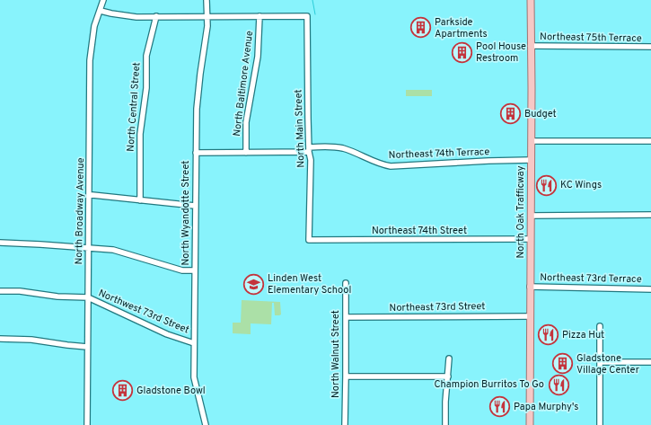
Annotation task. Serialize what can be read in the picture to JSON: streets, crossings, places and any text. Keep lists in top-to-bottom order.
{
  "streets": {
    "main road": ["North Oak Trafficway"],
    "street": [
      "Northeast 75th Terrace",
      "North Baltimore Avenue",
      "North Central Street",
      "North Main Street",
      "Northeast 74th Terrace",
      "North Broadway Avenue",
      "North Wyandotte Street",
      "Northeast 74th Street",
      "Northeast 73rd Terrace",
      "Northeast 73rd Street",
      "Northwest 73rd Street",
      "North Walnut Street"
    ]
  },
  "crossings": [
    ["Northeast 75th Terrace", "North Oak Trafficway"],
    ["North Baltimore Avenue", "North Main Street"],
    ["North Baltimore Avenue", "Northeast 74th Terrace"],
    ["North Main Street", "Northeast 74th Terrace"],
    ["North Main Street", "Northeast 74th Street"],
    ["Northeast 74th Terrace", "North Oak Trafficway"],
    ["Northeast 74th Terrace", "North Wyandotte Street"],
    ["North Broadway Avenue", "Northwest 73rd Street"],
    ["North Oak Trafficway", "Northeast 74th Street"],
    ["North Oak Trafficway", "Northeast 73rd Terrace"],
    ["North Oak Trafficway", "Northeast 73rd Street"],
    ["North Wyandotte Street", "Northwest 73rd Street"],
    ["Northeast 73rd Street", "North Walnut Street"]
  ],
  "places": {
    "building": [
      "Parkside Apartments",
      "Pool House Restroom",
      "Budget",
      "Gladstone Village Center",
      "Gladstone Bowl"
    ],
    "restaurant": [
      "KC Wings",
      "Pizza Hut",
      "Champion Burritos To Go",
      "Papa Murphy's"
    ],
    "school or university": ["Linden West Elementary School"]
  }
}
